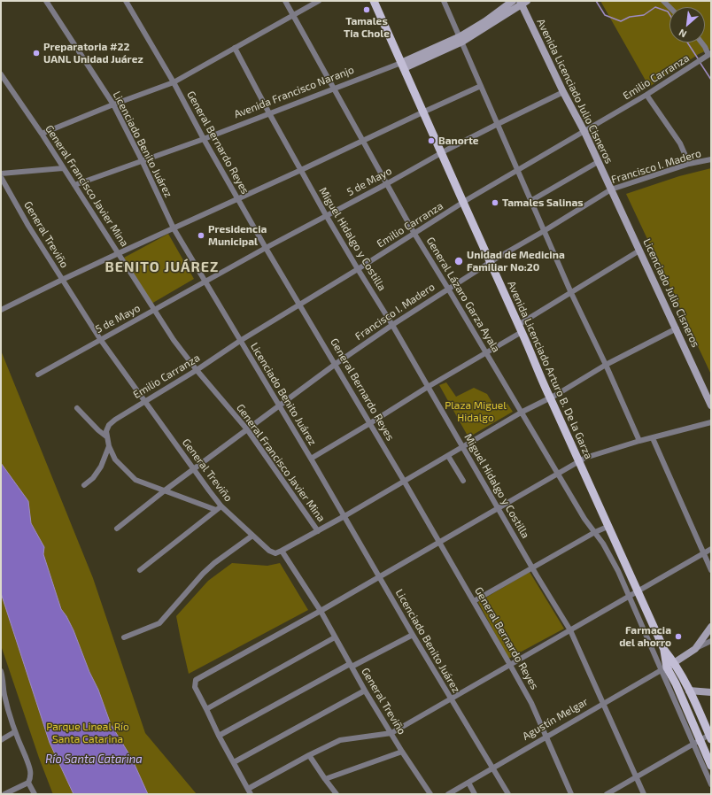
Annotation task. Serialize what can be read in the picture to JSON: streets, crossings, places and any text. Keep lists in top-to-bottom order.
{
  "streets": {
    "main road": ["Avenida Licenciado Arturo B. De la Garza"],
    "street": [
      "Emilio Carranza",
      "Avenida Licenciado Julio Cisneros",
      "Avenida Francisco Naranjo",
      "General Bernardo Reyes",
      "Licenciado Benito Juárez",
      "Francisco I. Madero",
      "5 de Mayo",
      "General Francisco Javier Mina",
      "General Treviño",
      "Miguel Hidalgo y Costilla",
      "Licenciado Julio Cisneros",
      "General Lázaro Garza Ayala",
      "Agustín Melgar"
    ]
  },
  "crossings": [
    ["Emilio Carranza", "Avenida Licenciado Julio Cisneros"],
    ["Emilio Carranza", "General Bernardo Reyes"],
    ["Emilio Carranza", "Licenciado Benito Juárez"],
    ["Emilio Carranza", "General Francisco Javier Mina"],
    ["Emilio Carranza", "General Treviño"],
    ["Emilio Carranza", "Miguel Hidalgo y Costilla"],
    ["Emilio Carranza", "General Lázaro Garza Ayala"],
    ["Emilio Carranza", "Avenida Licenciado Arturo B. De la Garza"],
    ["Avenida Licenciado Julio Cisneros", "Avenida Francisco Naranjo"],
    ["Avenida Licenciado Julio Cisneros", "Francisco I. Madero"],
    ["Avenida Licenciado Julio Cisneros", "5 de Mayo"],
    ["Avenida Licenciado Julio Cisneros", "Licenciado Julio Cisneros"],
    ["Avenida Francisco Naranjo", "General Bernardo Reyes"],
    ["Avenida Francisco Naranjo", "Licenciado Benito Juárez"],
    ["Avenida Francisco Naranjo", "General Francisco Javier Mina"],
    ["Avenida Francisco Naranjo", "Miguel Hidalgo y Costilla"],
    ["Avenida Francisco Naranjo", "General Lázaro Garza Ayala"],
    ["Avenida Francisco Naranjo", "Avenida Licenciado Arturo B. De la Garza"],
    ["General Bernardo Reyes", "Francisco I. Madero"],
    ["General Bernardo Reyes", "5 de Mayo"],
    ["General Bernardo Reyes", "Agustín Melgar"],
    ["Licenciado Benito Juárez", "Francisco I. Madero"],
    ["Licenciado Benito Juárez", "5 de Mayo"],
    ["Licenciado Benito Juárez", "Agustín Melgar"],
    ["Francisco I. Madero", "General Francisco Javier Mina"],
    ["Francisco I. Madero", "General Treviño"],
    ["Francisco I. Madero", "Miguel Hidalgo y Costilla"],
    ["Francisco I. Madero", "Licenciado Julio Cisneros"],
    ["Francisco I. Madero", "General Lázaro Garza Ayala"],
    ["Francisco I. Madero", "Avenida Licenciado Arturo B. De la Garza"],
    ["5 de Mayo", "General Francisco Javier Mina"],
    ["5 de Mayo", "General Treviño"],
    ["5 de Mayo", "Miguel Hidalgo y Costilla"],
    ["5 de Mayo", "General Lázaro Garza Ayala"],
    ["5 de Mayo", "Avenida Licenciado Arturo B. De la Garza"],
    ["Miguel Hidalgo y Costilla", "Agustín Melgar"],
    ["General Lázaro Garza Ayala", "Avenida Licenciado Arturo B. De la Garza"],
    ["General Lázaro Garza Ayala", "Agustín Melgar"],
    ["Avenida Licenciado Arturo B. De la Garza", "Agustín Melgar"]
  ],
  "districts": ["BENITO JUÁREZ"],
  "water": ["Río Santa Catarina"],
  "parks": ["Plaza Miguel Hidalgo", "Parque Lineal Río Santa Catarina"],
  "places": [
    "Tamales Tia Chole",
    "Preparatoria #22 UANL Unidad Juárez",
    "Banorte",
    "Tamales Salinas",
    "Presidencia Municipal",
    "Unidad de Medicina Familiar No:20",
    "Farmacia del ahorro"
  ],
  "north": "bottom left"
}
